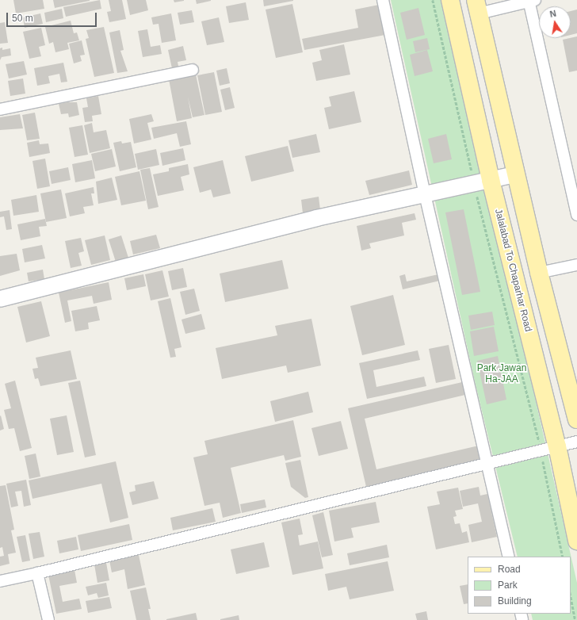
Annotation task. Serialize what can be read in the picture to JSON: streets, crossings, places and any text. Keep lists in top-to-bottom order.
{
  "streets": {
    "main road": ["Jalalabad To Chaparhar Road"]
  },
  "parks": ["Park Jawan Ha-JAA"],
  "legend": ["Road", "Park", "Building"],
  "scale_bar": "50 m",
  "north": "top"
}
